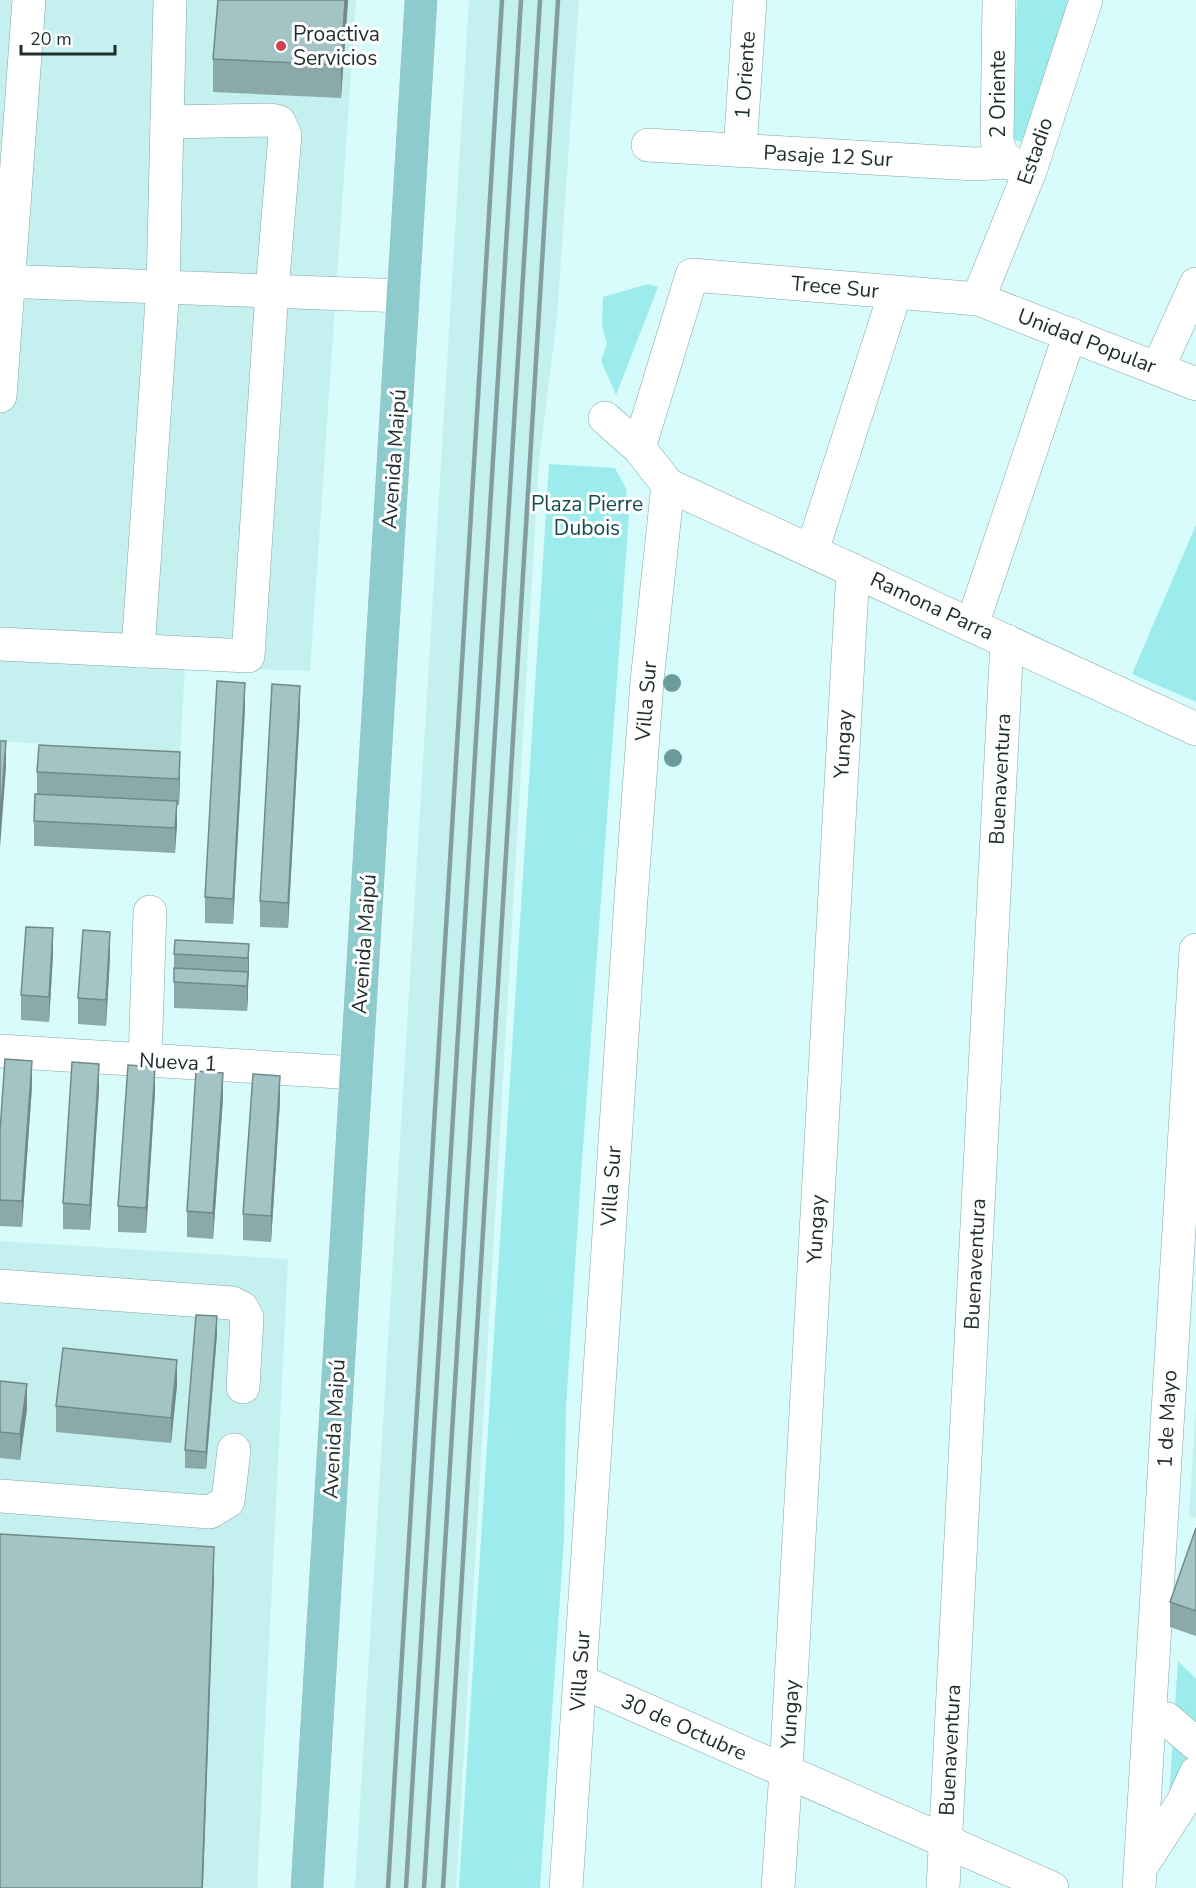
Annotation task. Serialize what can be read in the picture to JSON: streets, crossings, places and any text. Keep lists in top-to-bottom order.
{
  "streets": {
    "main road": ["Avenida Maipú"],
    "street": [
      "1 Oriente",
      "2 Oriente",
      "Estadio",
      "Pasaje 12 Sur",
      "Trece Sur",
      "Unidad Popular",
      "Ramona Parra",
      "Villa Sur",
      "Yungay",
      "Buenaventura",
      "Nueva 1",
      "1 de Mayo",
      "30 de Octubre"
    ]
  },
  "crossings": [
    ["1 Oriente", "Pasaje 12 Sur"],
    ["2 Oriente", "Estadio"],
    ["2 Oriente", "Pasaje 12 Sur"],
    ["Estadio", "Pasaje 12 Sur"],
    ["Estadio", "Trece Sur"],
    ["Estadio", "Unidad Popular"],
    ["Trece Sur", "Unidad Popular"],
    ["Avenida Maipú", "Nueva 1"],
    ["Ramona Parra", "Villa Sur"],
    ["Ramona Parra", "Yungay"],
    ["Ramona Parra", "Buenaventura"],
    ["Villa Sur", "30 de Octubre"],
    ["Yungay", "30 de Octubre"],
    ["Buenaventura", "30 de Octubre"]
  ],
  "parks": ["Plaza Pierre Dubois"],
  "places": ["Proactiva Servicios"],
  "scale_bar": "20 m"
}
